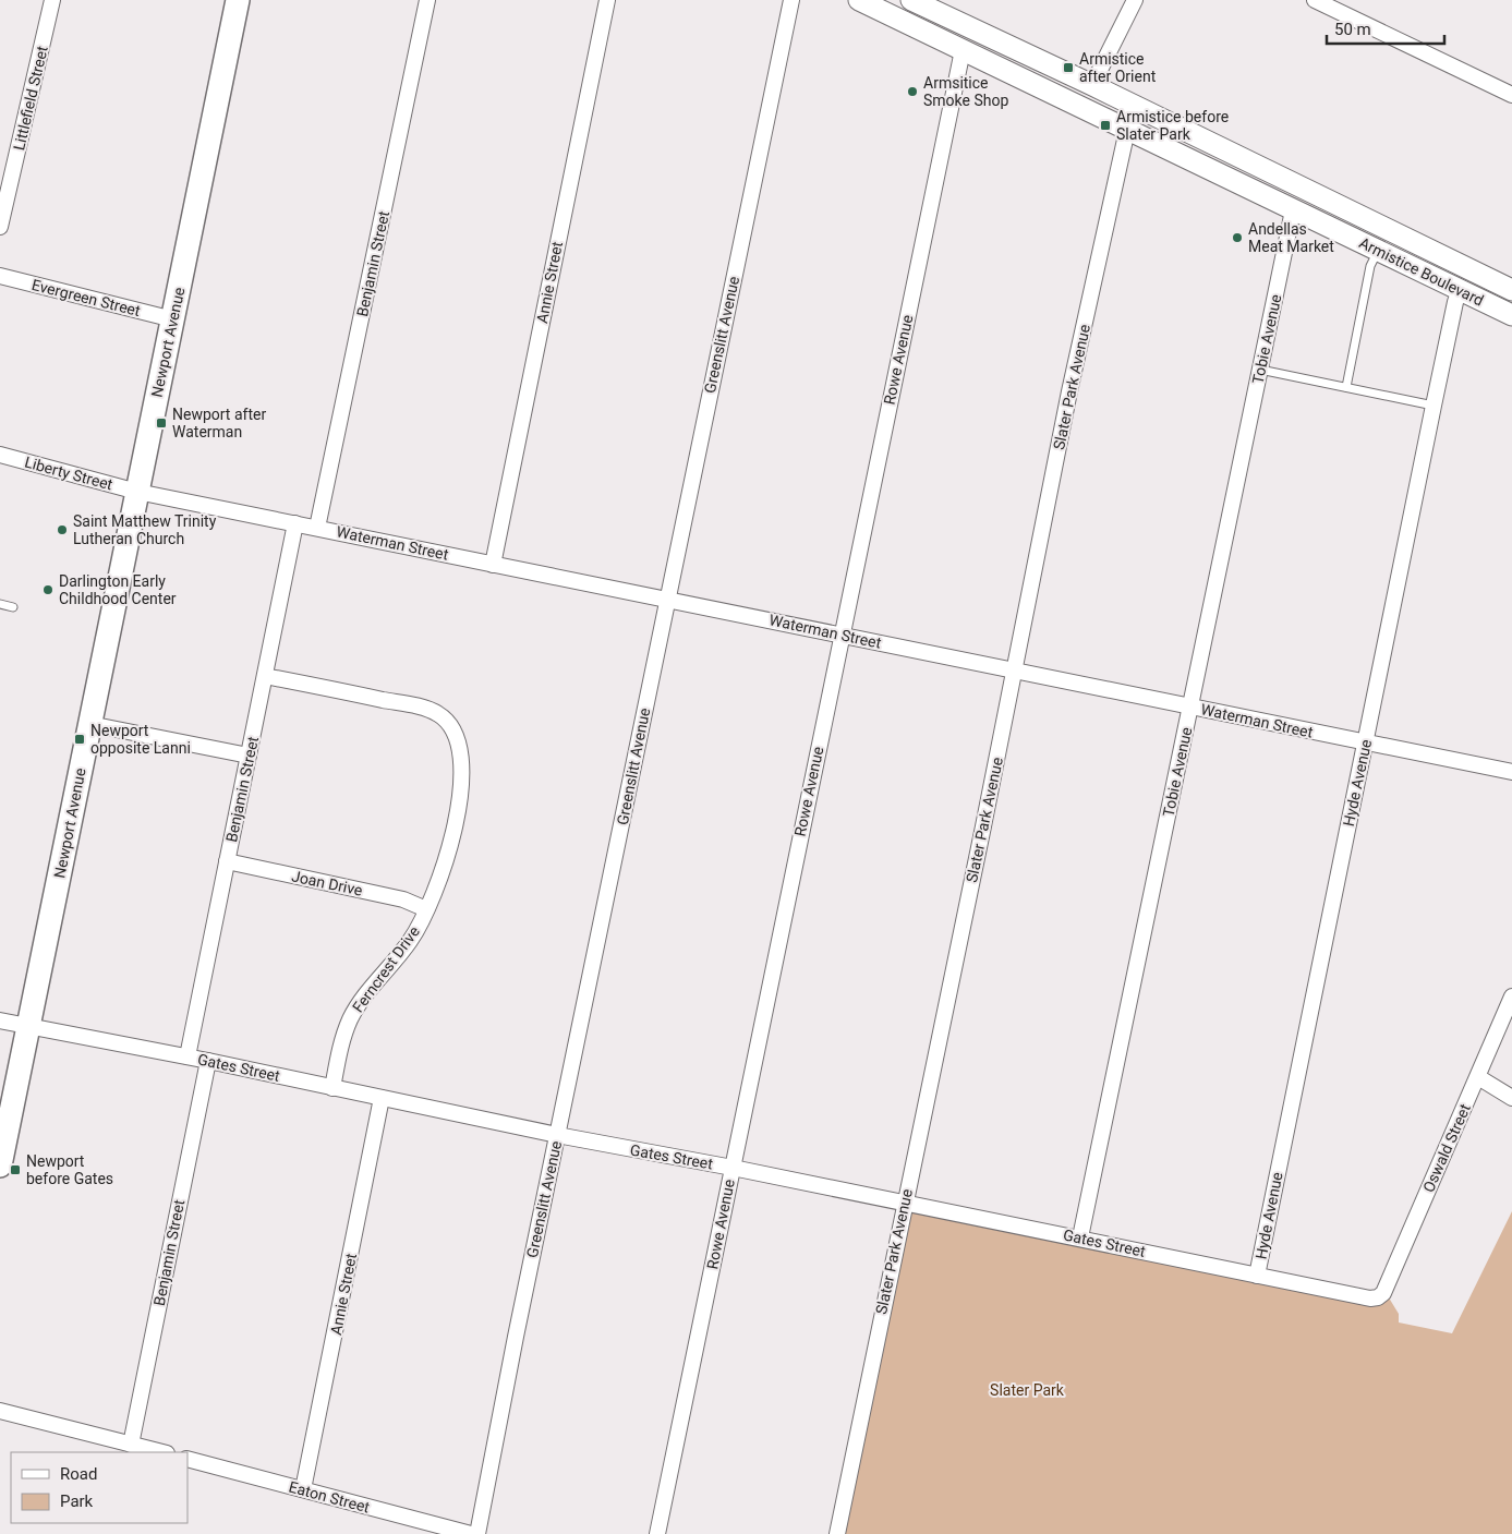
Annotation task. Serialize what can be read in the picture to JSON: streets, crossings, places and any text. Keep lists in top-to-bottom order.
{
  "streets": {
    "main road": ["Armistice Boulevard", "Newport Avenue"],
    "street": [
      "Littlefield Street",
      "Benjamin Street",
      "Annie Street",
      "Evergreen Street",
      "Greenslitt Avenue",
      "Tobie Avenue",
      "Rowe Avenue",
      "Slater Park Avenue",
      "Liberty Street",
      "Waterman Street",
      "Hyde Avenue",
      "Joan Drive",
      "Ferncrest Drive",
      "Gates Street",
      "Oswald Street",
      "Eaton Street"
    ]
  },
  "crossings": [
    ["Benjamin Street", "Waterman Street"],
    ["Benjamin Street", "Joan Drive"],
    ["Benjamin Street", "Ferncrest Drive"],
    ["Benjamin Street", "Gates Street"],
    ["Armistice Boulevard", "Tobie Avenue"],
    ["Armistice Boulevard", "Rowe Avenue"],
    ["Armistice Boulevard", "Slater Park Avenue"],
    ["Armistice Boulevard", "Hyde Avenue"],
    ["Annie Street", "Waterman Street"],
    ["Annie Street", "Gates Street"],
    ["Annie Street", "Eaton Street"],
    ["Evergreen Street", "Newport Avenue"],
    ["Greenslitt Avenue", "Waterman Street"],
    ["Greenslitt Avenue", "Gates Street"],
    ["Tobie Avenue", "Waterman Street"],
    ["Tobie Avenue", "Gates Street"],
    ["Newport Avenue", "Liberty Street"],
    ["Newport Avenue", "Waterman Street"],
    ["Newport Avenue", "Gates Street"],
    ["Rowe Avenue", "Waterman Street"],
    ["Rowe Avenue", "Gates Street"],
    ["Slater Park Avenue", "Waterman Street"],
    ["Slater Park Avenue", "Gates Street"],
    ["Liberty Street", "Waterman Street"],
    ["Waterman Street", "Hyde Avenue"],
    ["Hyde Avenue", "Gates Street"],
    ["Joan Drive", "Ferncrest Drive"],
    ["Ferncrest Drive", "Gates Street"],
    ["Gates Street", "Oswald Street"]
  ],
  "parks": ["Slater Park"],
  "places": {
    "transit": [
      "Armistice after Orient",
      "Armistice before Slater Park",
      "Newport after Waterman",
      "Newport opposite Lanni",
      "Newport before Gates"
    ],
    "other": [
      "Armsitice Smoke Shop",
      "Andellas Meat Market",
      "Saint Matthew Trinity Lutheran Church",
      "Darlington Early Childhood Center"
    ]
  },
  "legend": ["Road", "Park"],
  "scale_bar": "50 m"
}
